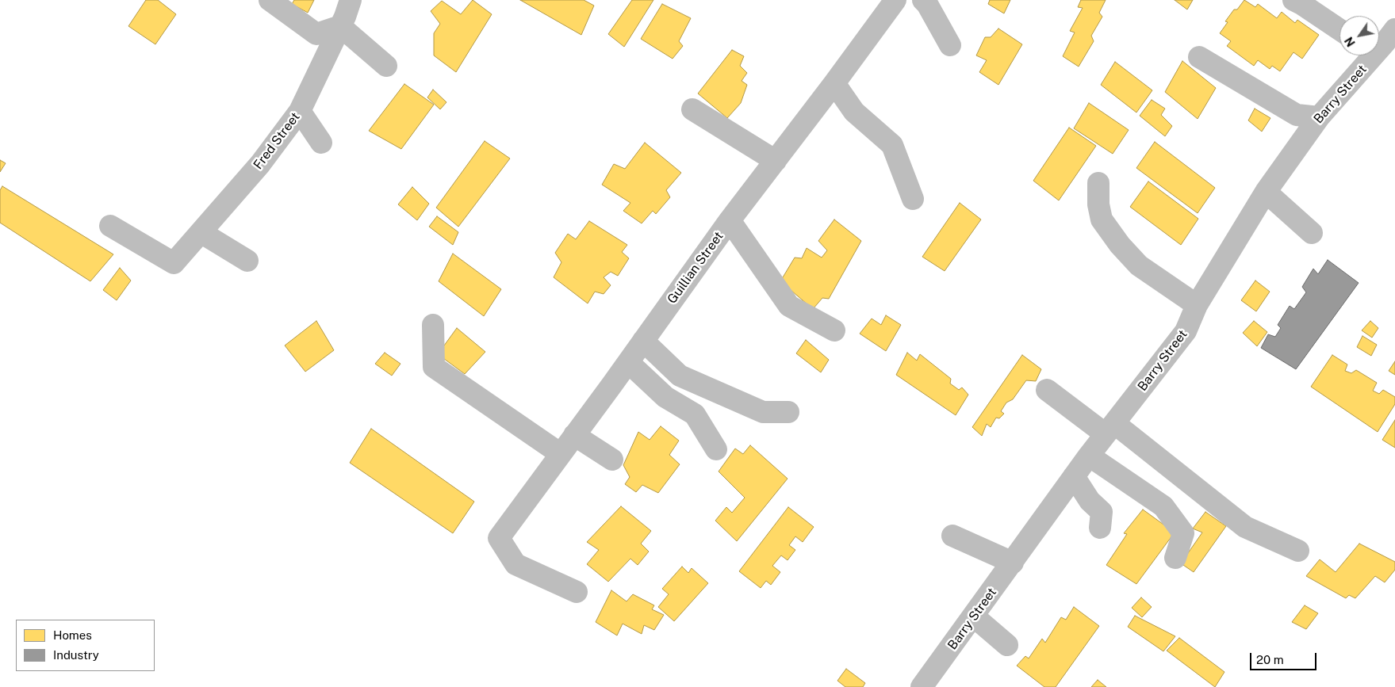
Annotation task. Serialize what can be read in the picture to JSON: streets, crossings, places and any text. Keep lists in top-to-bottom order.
{
  "streets": {
    "street": ["Barry Street", "Fred Street", "Guillian Street"]
  },
  "legend": ["Homes", "Industry"],
  "scale_bar": "20 m",
  "north": "bottom left"
}
